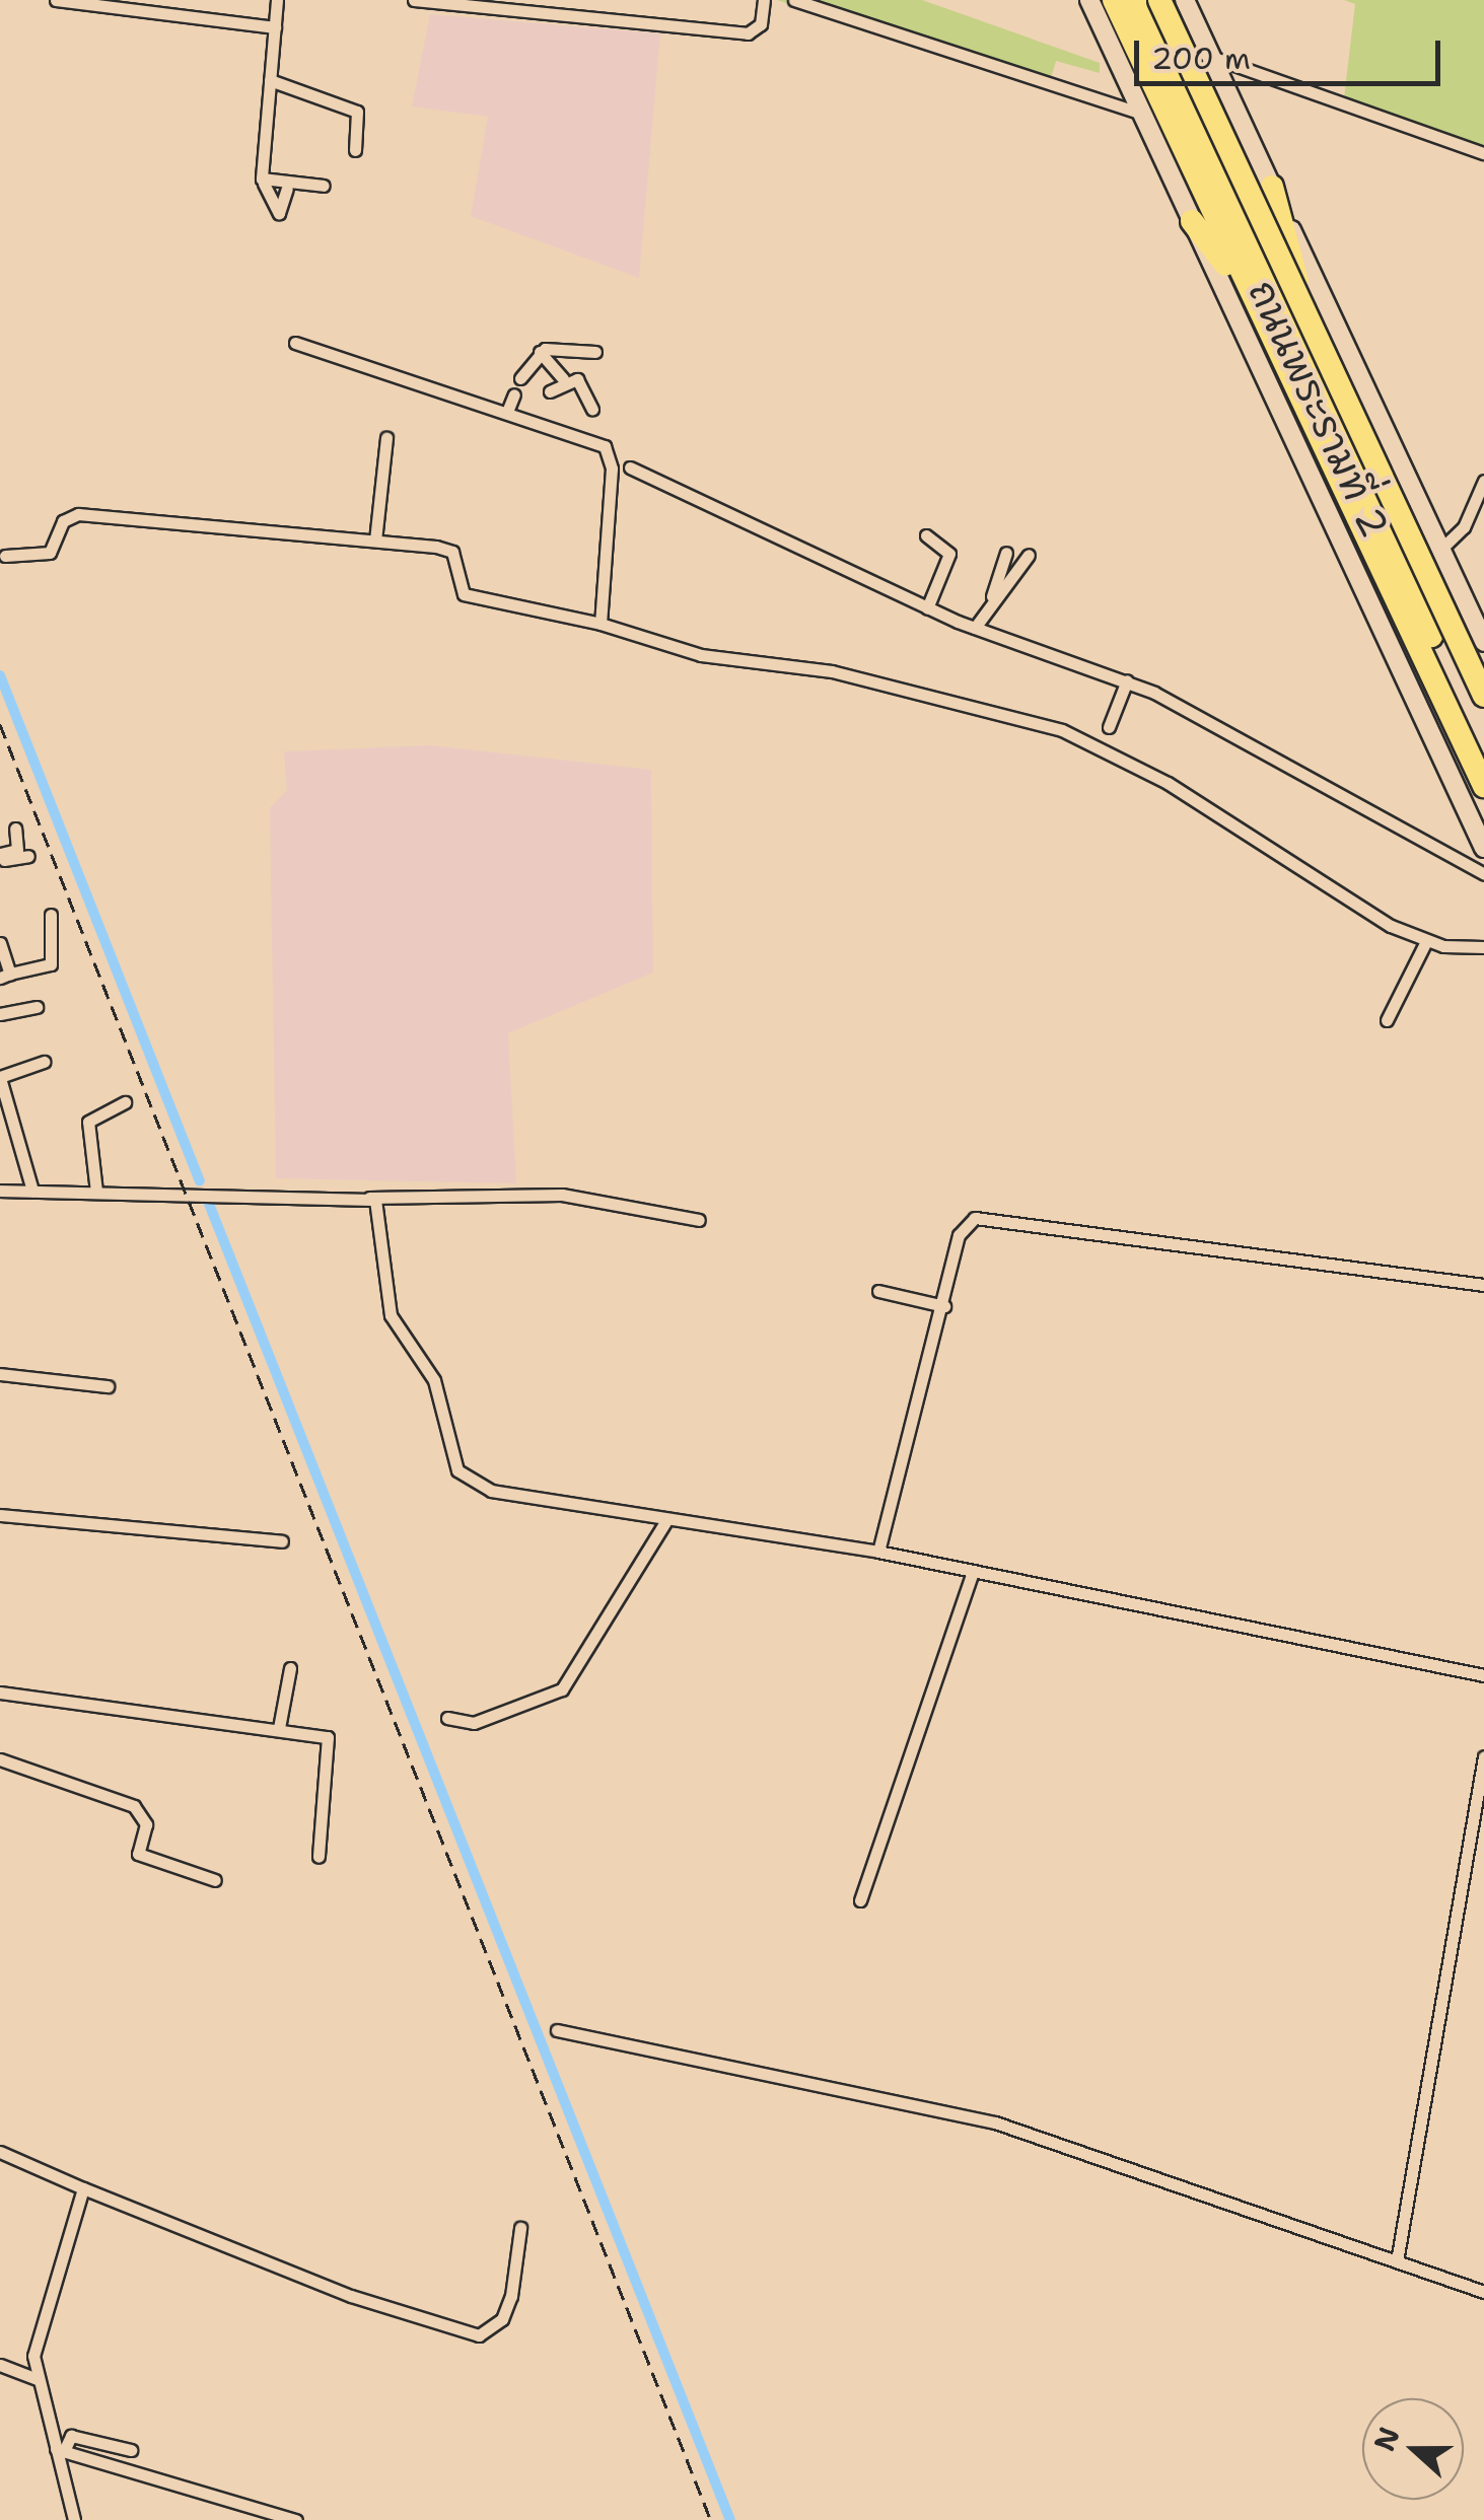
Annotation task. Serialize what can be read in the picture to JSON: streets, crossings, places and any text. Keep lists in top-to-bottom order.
{
  "streets": {
    "highway": ["ถนนพระรามที่ 2"]
  },
  "scale_bar": "200 m",
  "north": "left"
}
